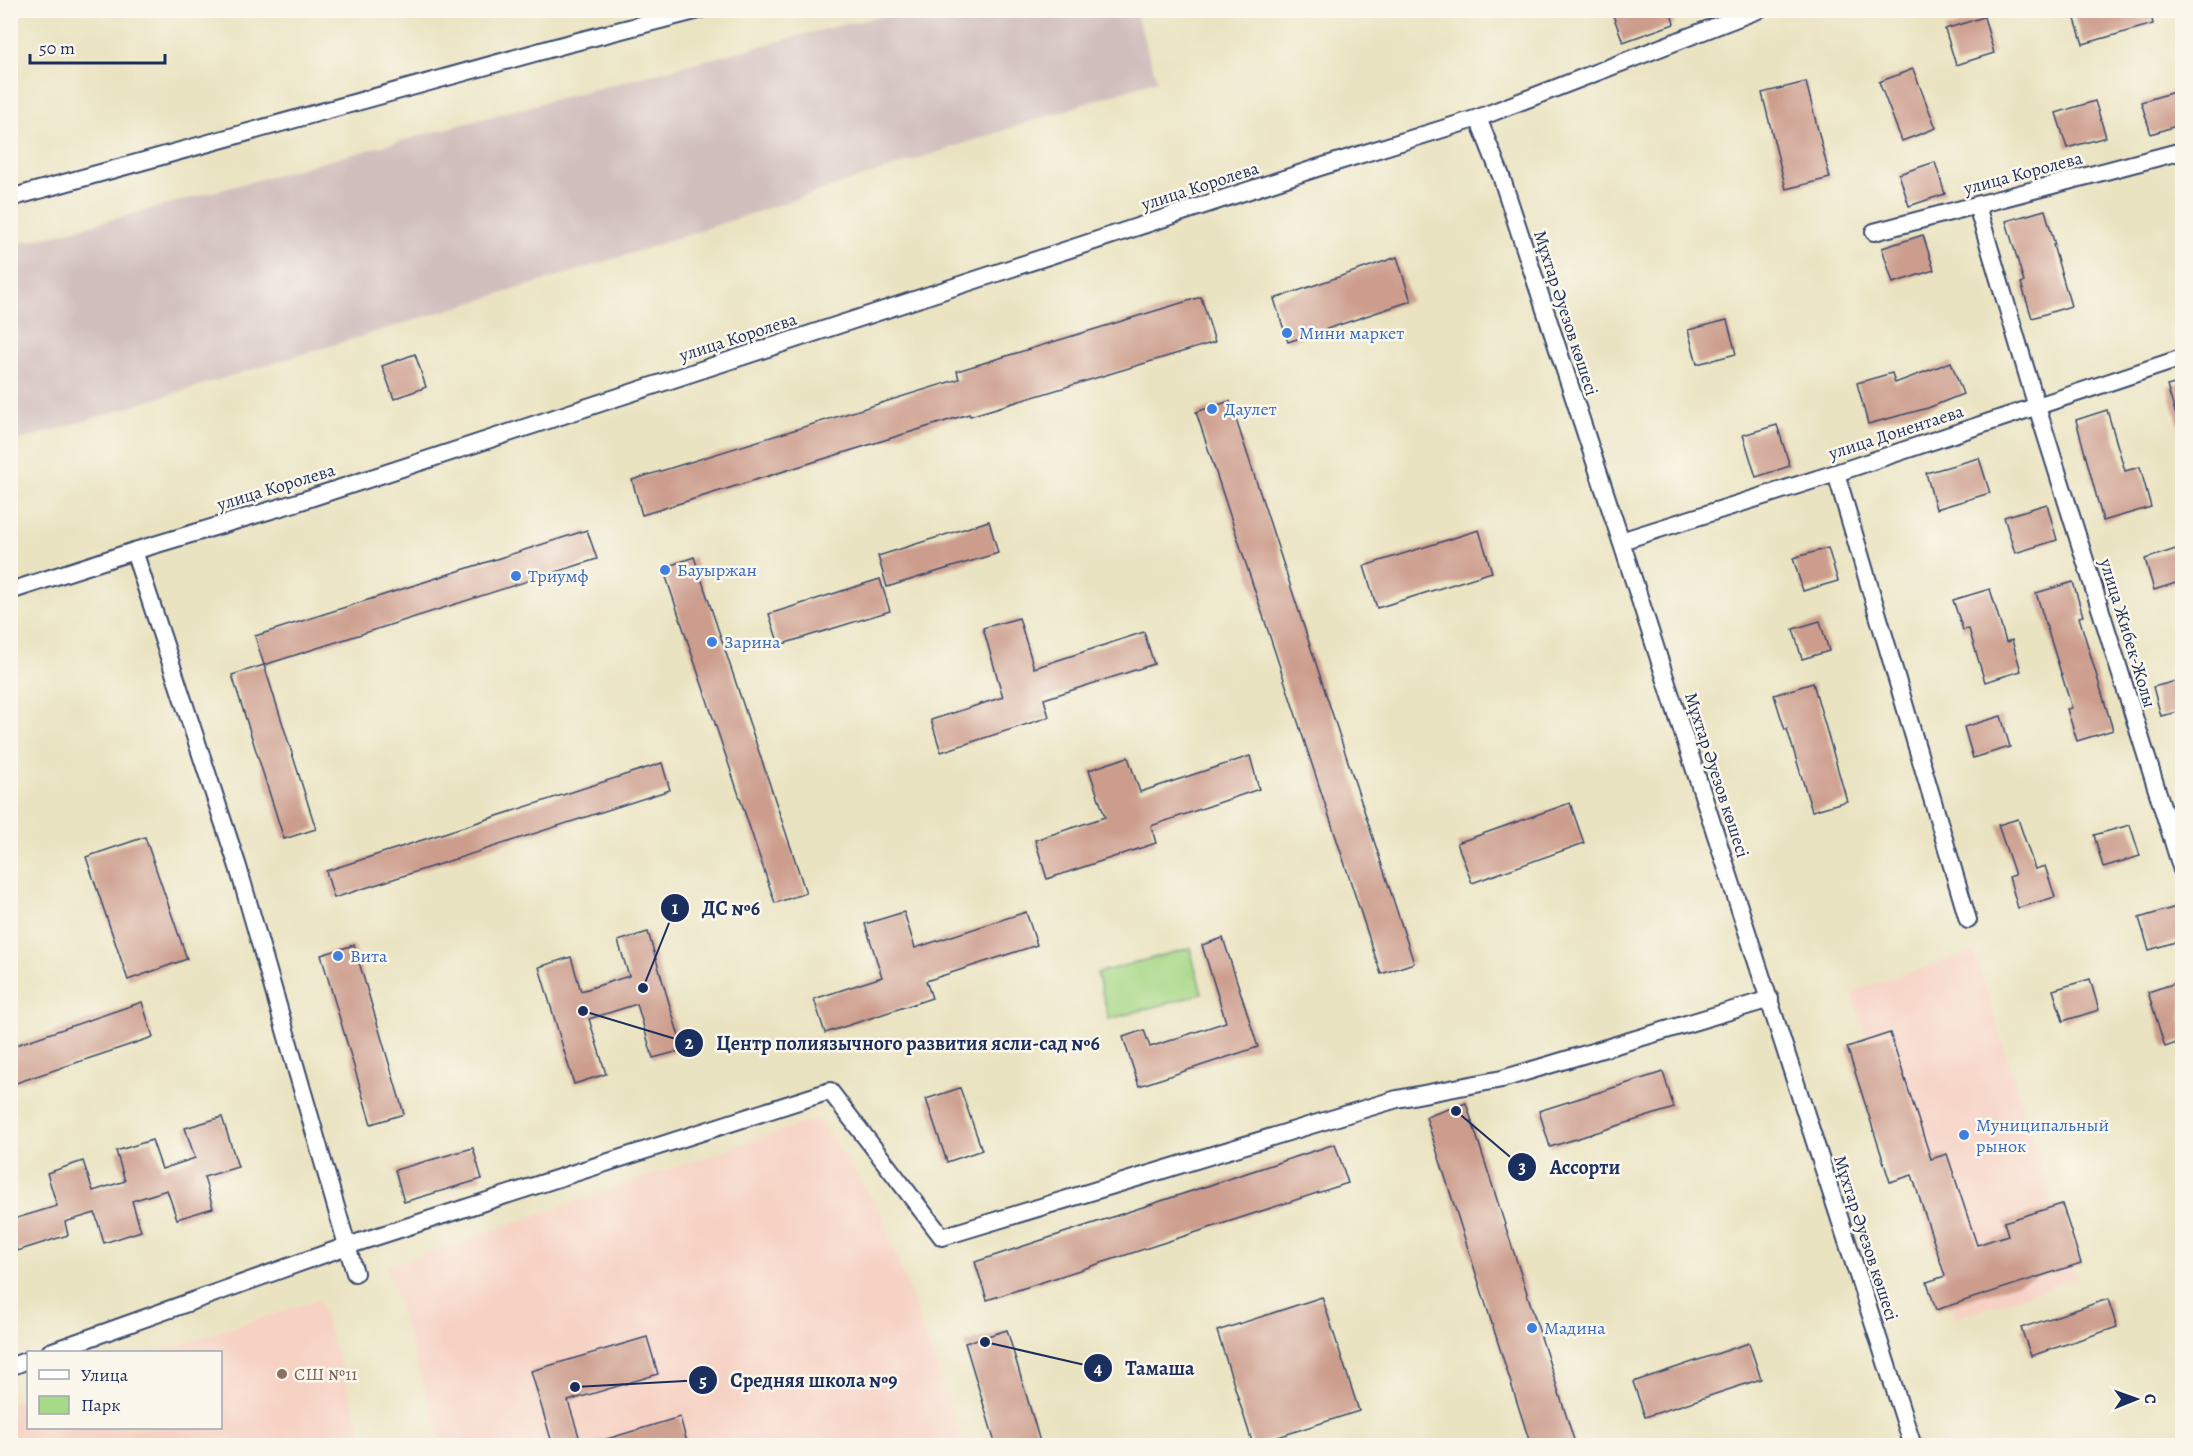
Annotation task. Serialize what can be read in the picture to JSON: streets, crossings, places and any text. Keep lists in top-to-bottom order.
{
  "streets": {
    "street": [
      "улица Королева",
      "Мұхтар Әуезов көшесі",
      "улица Донентаева",
      "улица Жибек-Жолы"
    ]
  },
  "crossings": [
    ["улица Королева", "Мұхтар Әуезов көшесі"],
    ["улица Королева", "улица Жибек-Жолы"],
    ["Мұхтар Әуезов көшесі", "улица Донентаева"],
    ["улица Донентаева", "улица Жибек-Жолы"]
  ],
  "places": [
    "Мини маркет",
    "Даулет",
    "Бауыржан",
    "Триумф",
    "Зарина",
    "Вита",
    "ДС №6",
    "Центр полиязычного развития ясли-сад №6",
    "Ассорти",
    "Муниципальный рынок",
    "Мадина",
    "Тамаша",
    "СШ №11",
    "Средняя школа №9"
  ],
  "legend": ["Улица", "Парк"],
  "scale_bar": "50 m",
  "north": "right"
}
